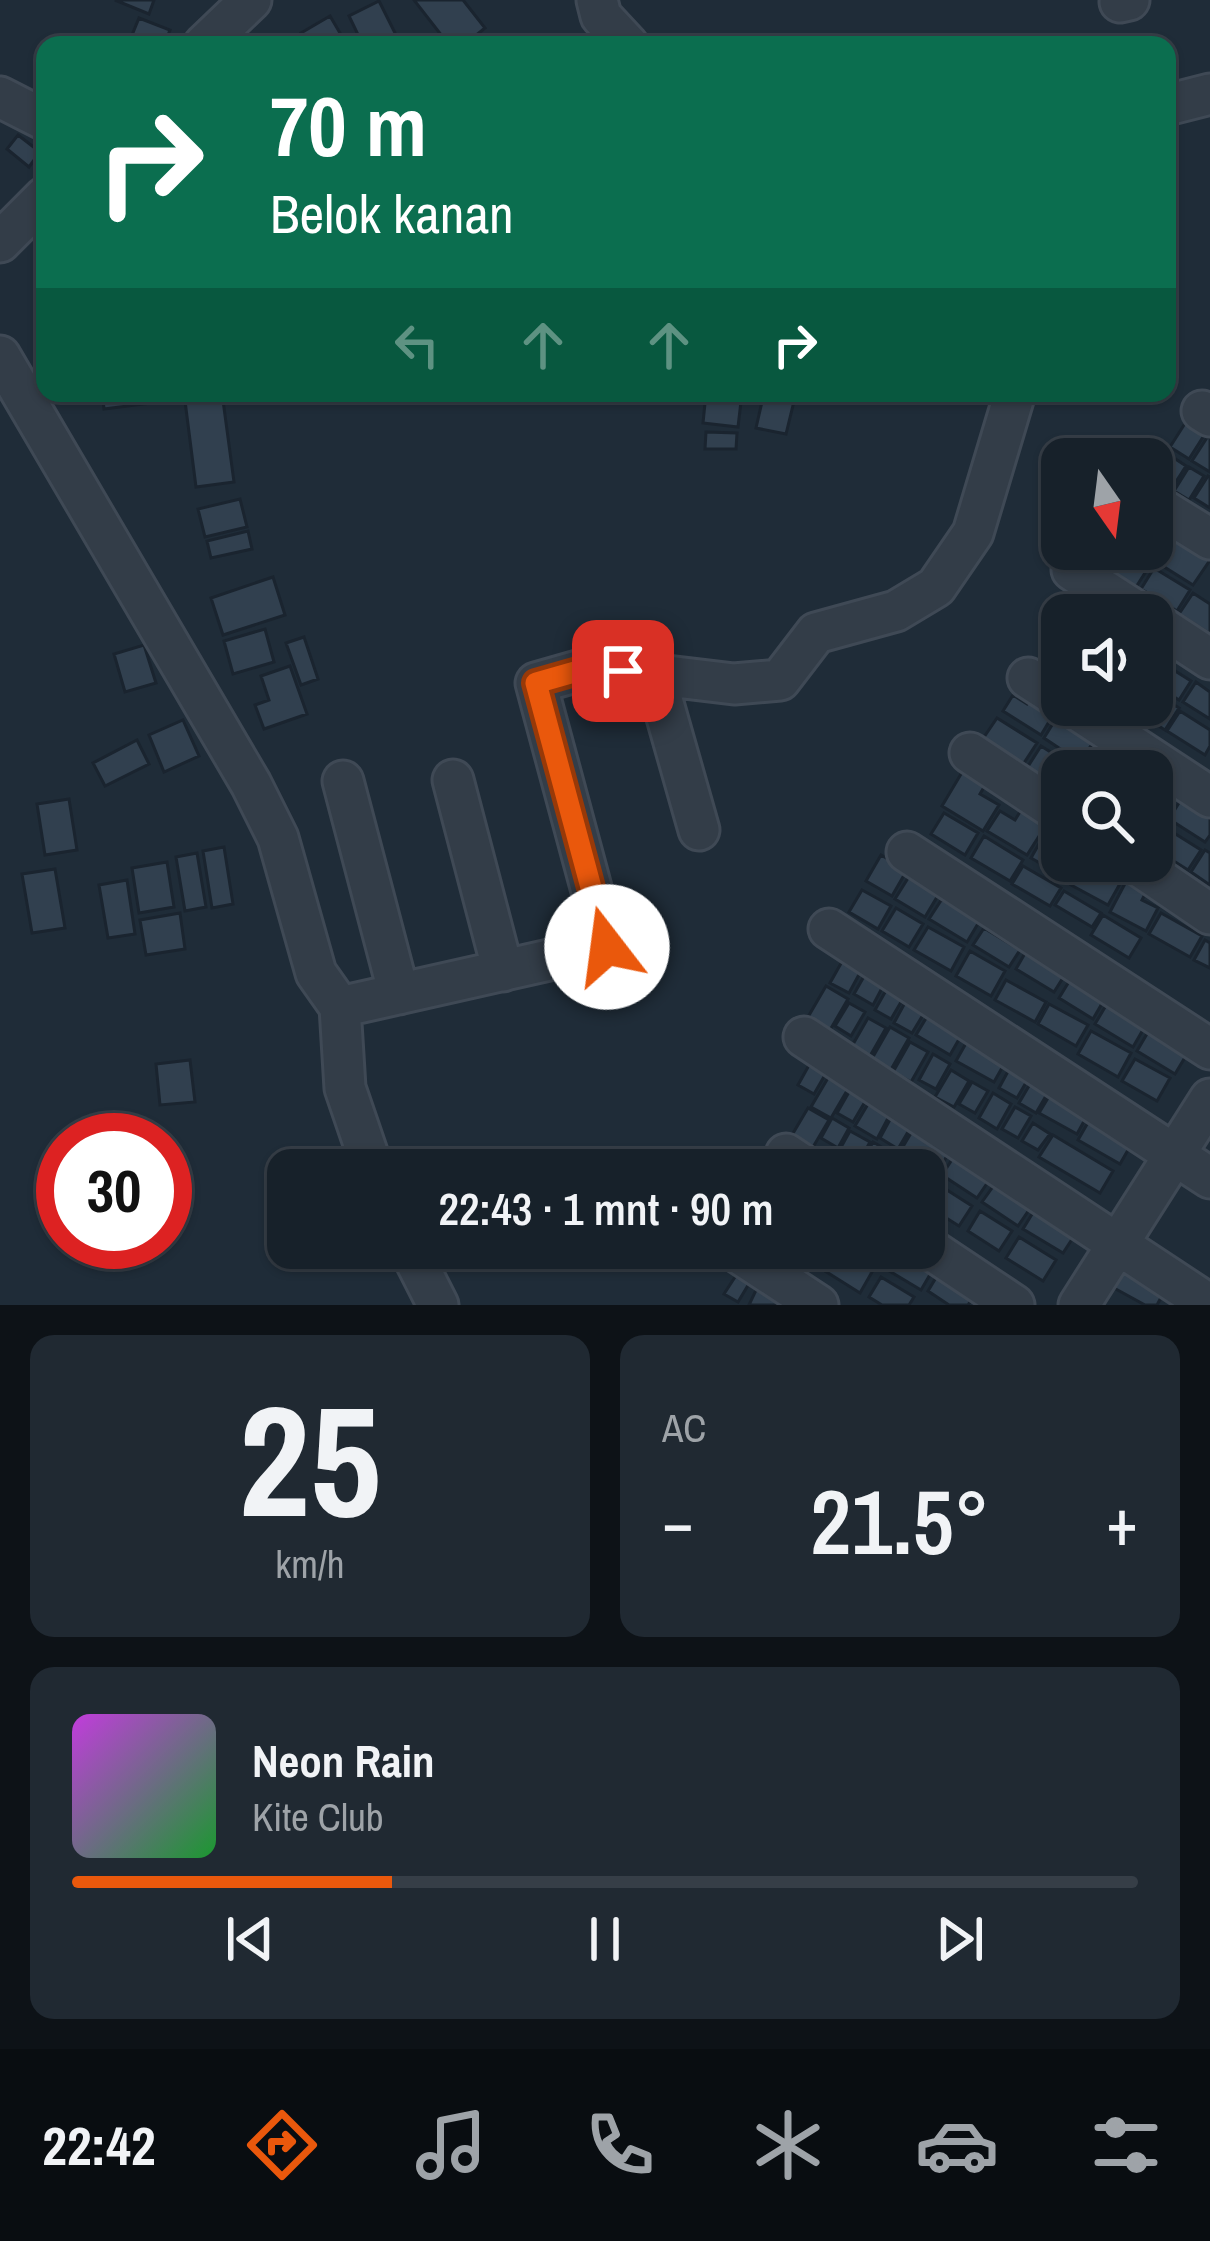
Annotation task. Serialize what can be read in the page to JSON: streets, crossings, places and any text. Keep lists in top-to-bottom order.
{
  "north": "bottom",
  "page": {
    "turn": ["70 m", "Belok kanan"],
    "limit": "30",
    "trip": "22:43 · 1 mnt · 90 m",
    "tile": [
      ["25", "km/h"],
      "AC"
    ],
    "heat": ["−", "21.5°", "+"],
    "song": ["Neon Rain", "Kite Club"],
    "tabs": "22:42"
  }
}
